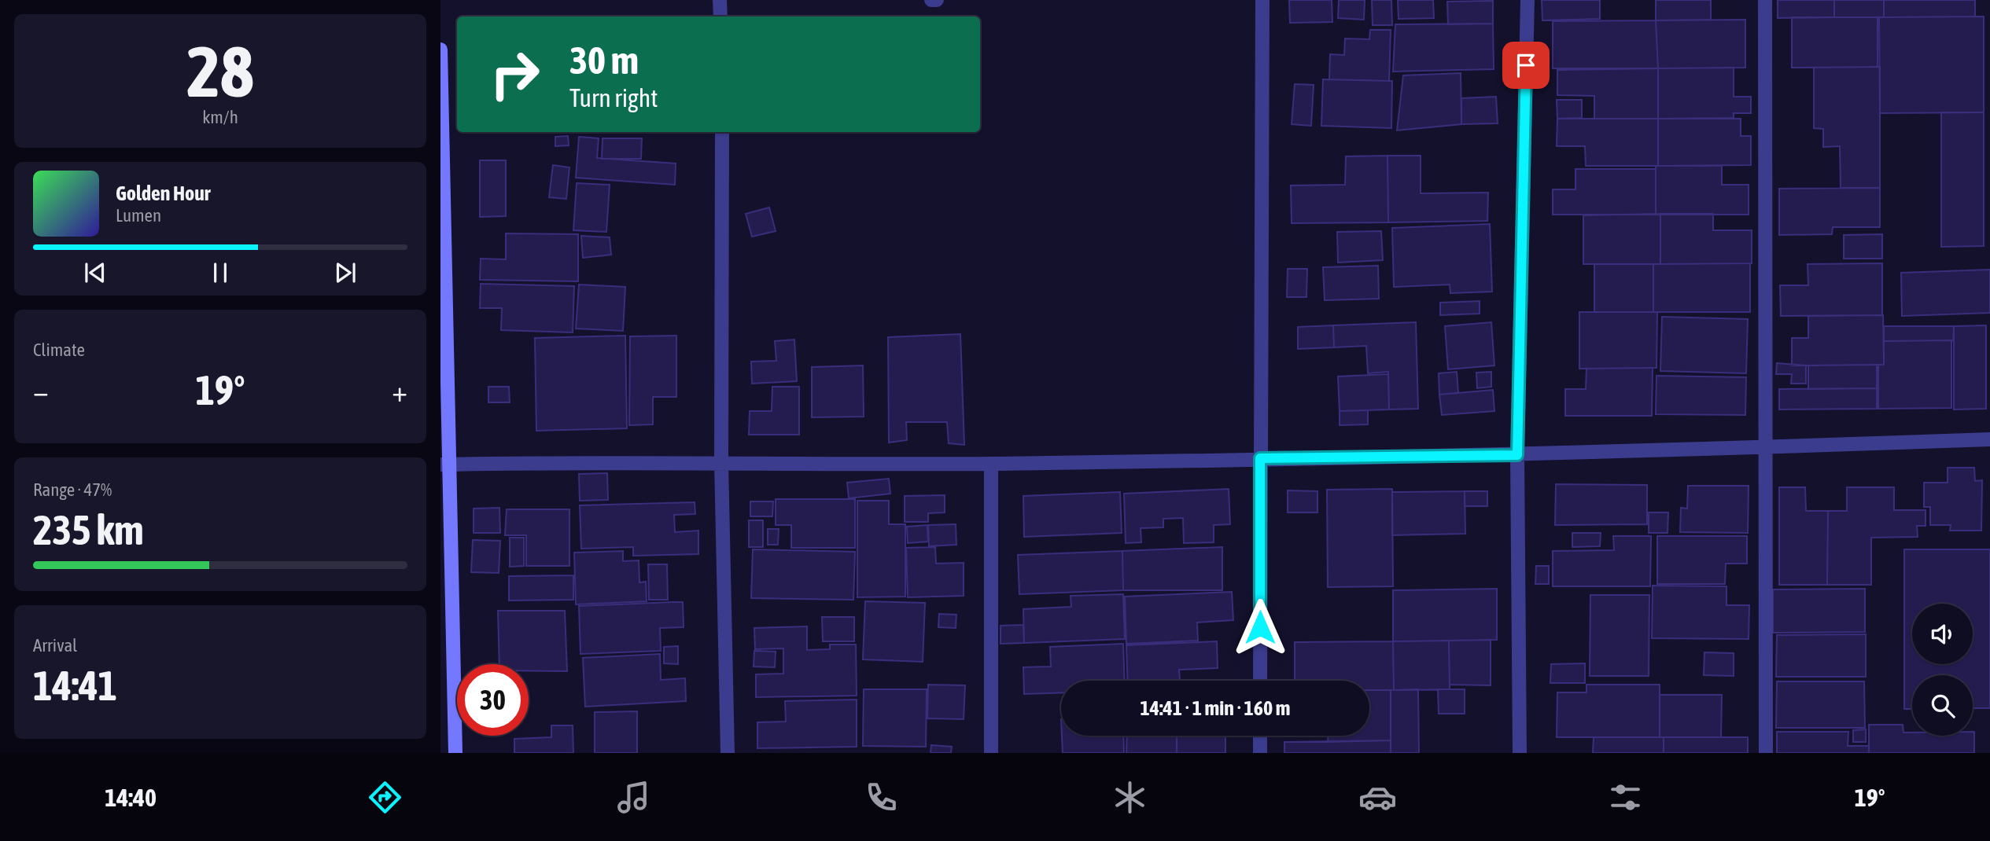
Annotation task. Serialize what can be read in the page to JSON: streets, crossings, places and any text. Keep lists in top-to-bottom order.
{
  "page": {
    "tile": [
      ["28", "km/h"],
      "Climate",
      ["Range · 47%", "235 km"],
      ["Arrival", "14:41"]
    ],
    "turn": ["30 m", "Turn right"],
    "song": ["Golden Hour", "Lumen"],
    "heat": ["−", "19°", "+"],
    "limit": "30",
    "trip": "14:41 · 1 min · 160 m",
    "tabs": ["14:40", "19°"]
  }
}
